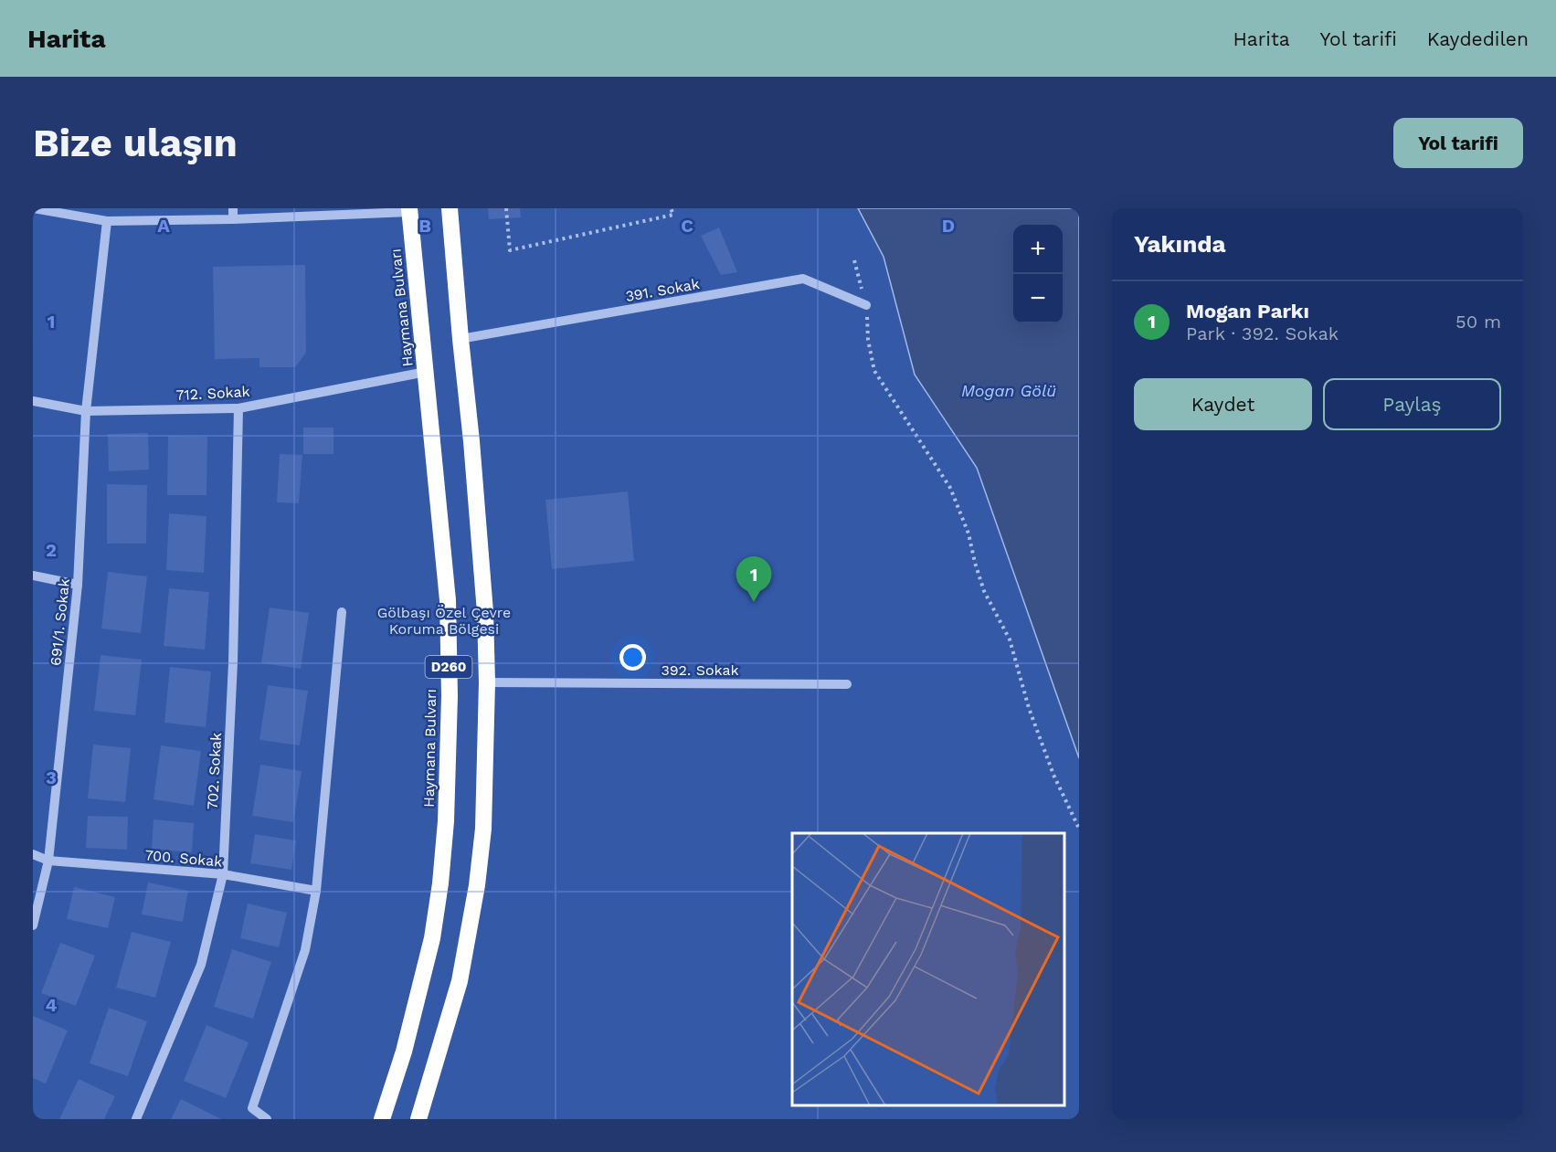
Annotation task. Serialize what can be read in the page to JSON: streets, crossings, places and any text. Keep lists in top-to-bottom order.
{
  "streets": {
    "highway": ["Haymana Bulvarı", "D260"],
    "street": [
      "391. Sokak",
      "712. Sokak",
      "691/1. Sokak",
      "392. Sokak",
      "702. Sokak",
      "700. Sokak"
    ]
  },
  "crossings": [
    ["391. Sokak", "D260"],
    ["Haymana Bulvarı", "712. Sokak"],
    ["712. Sokak", "691/1. Sokak"],
    ["712. Sokak", "702. Sokak"],
    ["691/1. Sokak", "700. Sokak"],
    ["D260", "392. Sokak"],
    ["702. Sokak", "700. Sokak"]
  ],
  "water": ["Mogan Gölü"],
  "parks": ["Gölbaşı Özel Çevre Koruma Bölgesi"],
  "page": {
    "header": "Harita",
    "nav": ["Harita", "Yol tarifi", "Kaydedilen"],
    "buttons": [
      "Yol tarifi",
      ["Kaydet", "Paylaş"]
    ],
    "title": "Bize ulaşın",
    "heading": "Yakında",
    "map_buttons": ["+", "−"],
    "list": [
      {
        "mark": "1",
        "name": "Mogan Parkı",
        "note": "Park · 392. Sokak",
        "value": "50 m"
      }
    ],
    "pins": "1"
  },
  "grid": {
    "columns": [
      "A",
      "B",
      "C",
      "D"
    ],
    "rows": [
      "1",
      "2",
      "3",
      "4"
    ]
  }
}
